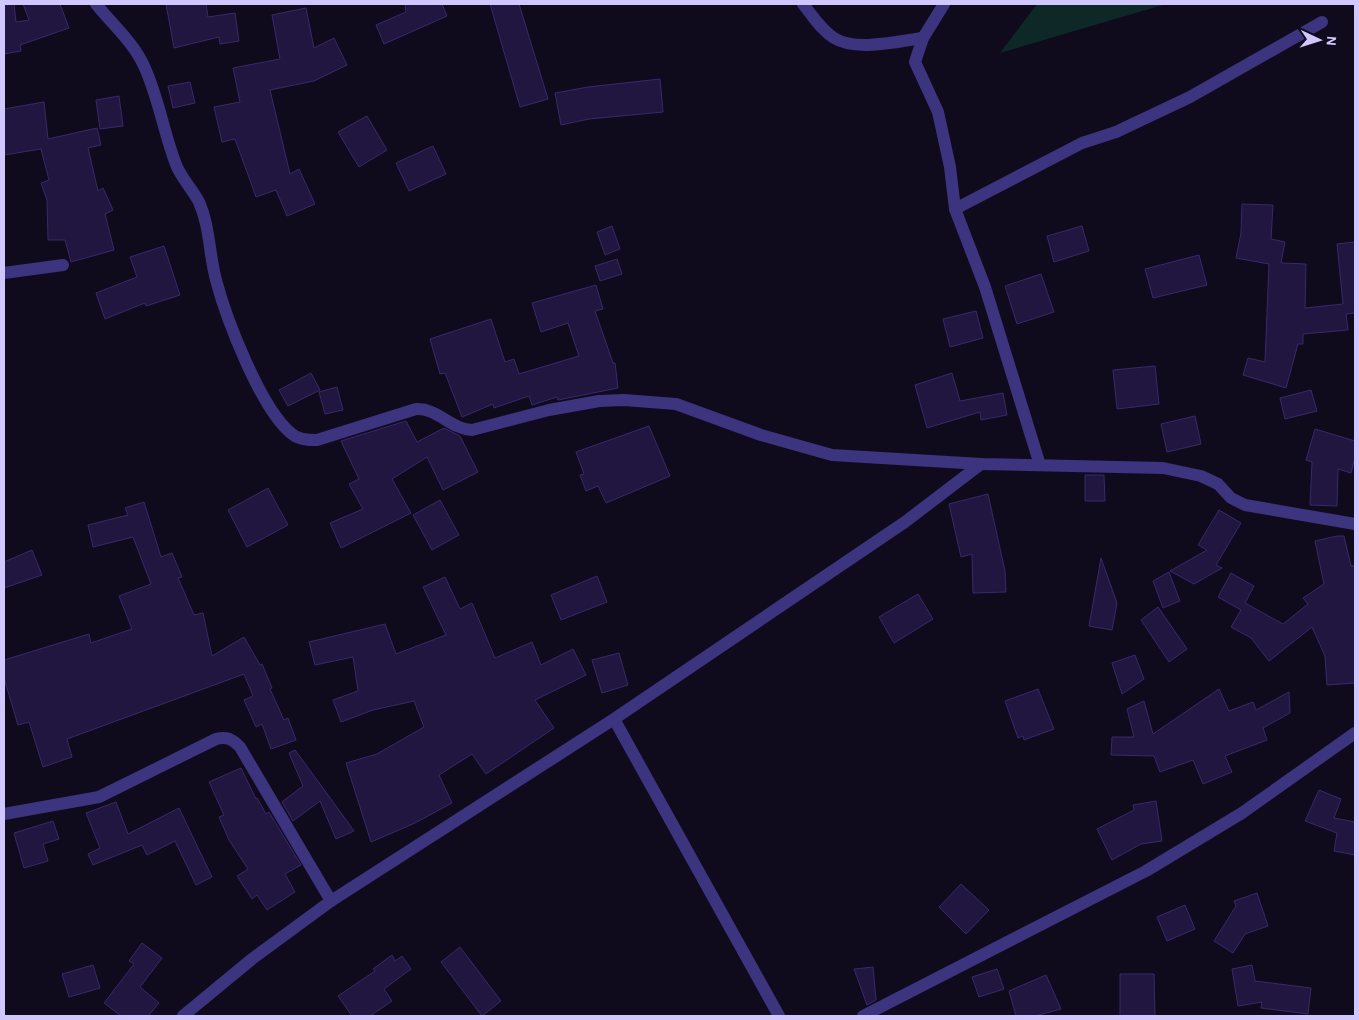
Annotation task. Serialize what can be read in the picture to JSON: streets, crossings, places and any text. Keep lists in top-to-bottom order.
{
  "north": "right"
}
